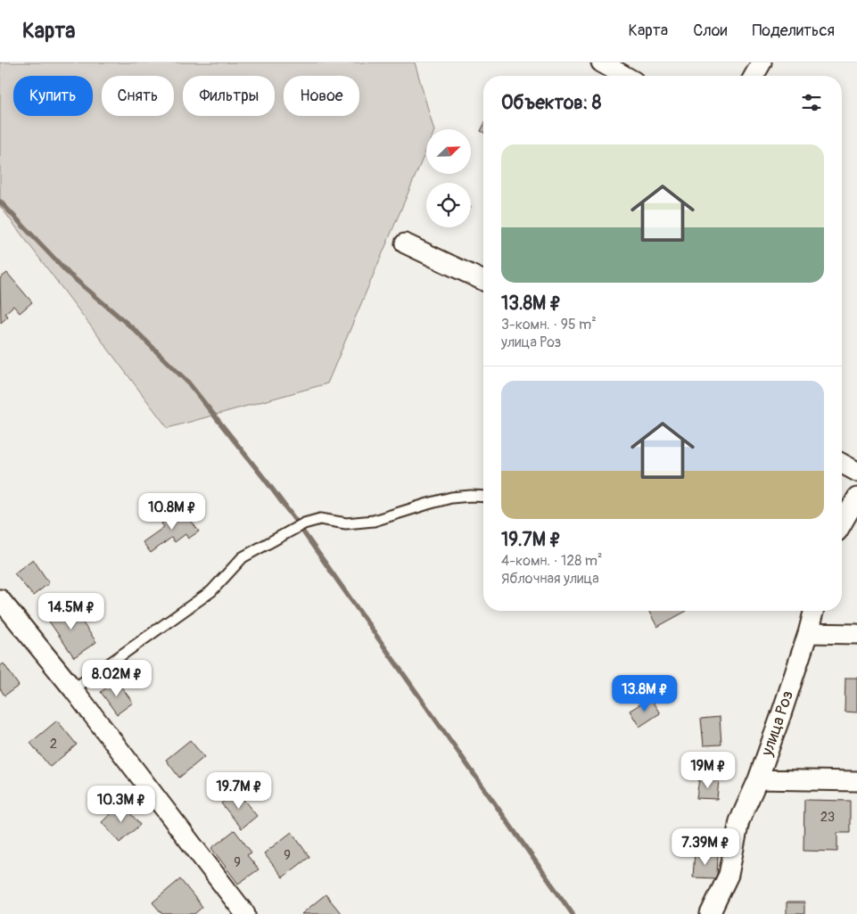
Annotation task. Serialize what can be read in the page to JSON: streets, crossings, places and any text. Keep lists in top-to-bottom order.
{
  "streets": {
    "street": ["улица Роз"]
  },
  "house_numbers": [
    "2",
    "23",
    "9",
    "9"
  ],
  "north": "top right",
  "page": {
    "header": "Карта",
    "nav": ["Карта", "Слои", "Поделиться"],
    "chip": [
      "Купить",
      "Снять",
      "Фильтры",
      "Новое"
    ],
    "heading": "Объектов: 8",
    "list": [
      {
        "name": "13.8M ₽",
        "note": "3-комн. · 95 m² · улица Роз"
      },
      {
        "name": "19.7M ₽",
        "note": "4-комн. · 128 m² · Яблочная улица"
      }
    ],
    "price": [
      "10.8M ₽",
      "14.5M ₽",
      "8.02M ₽",
      "13.8M ₽",
      "19M ₽",
      "19.7M ₽",
      "10.3M ₽",
      "7.39M ₽"
    ]
  }
}
